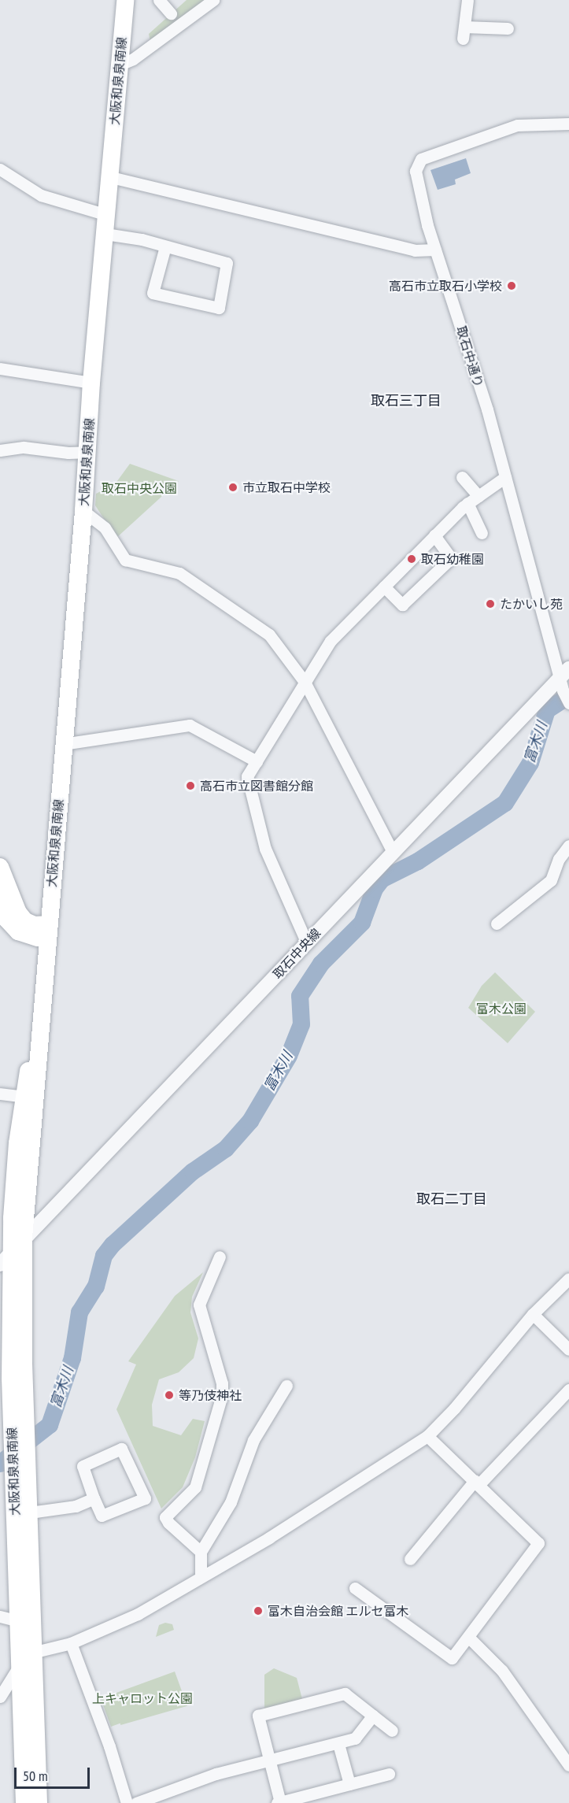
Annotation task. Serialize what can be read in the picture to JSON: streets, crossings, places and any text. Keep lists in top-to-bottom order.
{
  "streets": {
    "main road": ["大阪和泉泉南線"],
    "street": ["取石中通り", "取石中央線"]
  },
  "crossings": [
    ["大阪和泉泉南線", "取石中央線"],
    ["取石中通り", "取石中央線"]
  ],
  "districts": ["取石三丁目", "取石二丁目"],
  "water": ["富木川"],
  "parks": ["取石中央公園", "富木公園", "上キャロット公園"],
  "places": [
    "高石市立取石小学校",
    "市立取石中学校",
    "取石幼稚園",
    "たかいし苑",
    "高石市立図書館分館",
    "等乃伎神社",
    "富木自治会館 エルセ富木"
  ],
  "scale_bar": "50 m"
}
